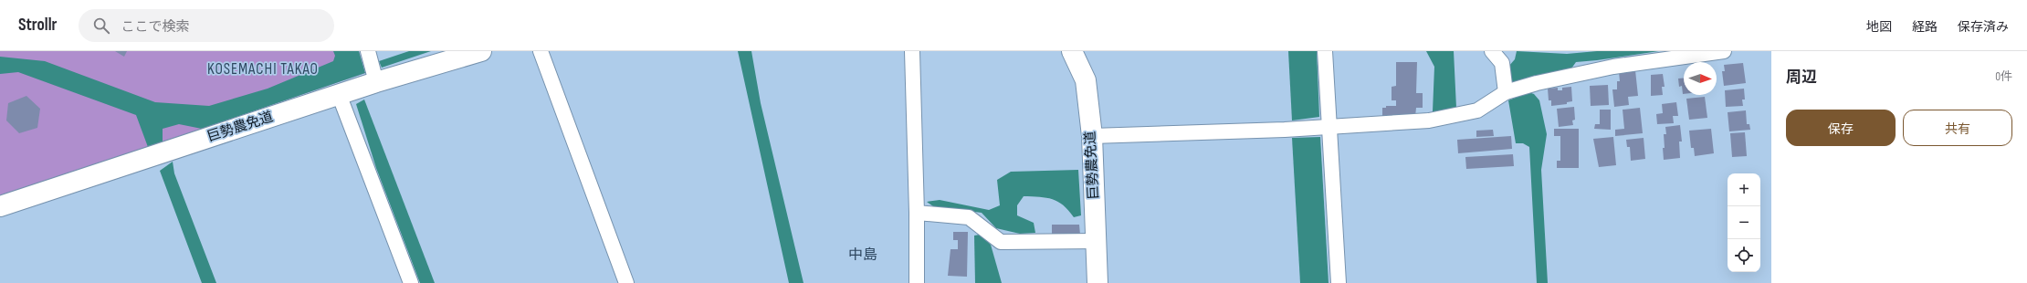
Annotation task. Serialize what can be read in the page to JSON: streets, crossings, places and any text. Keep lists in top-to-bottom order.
{
  "streets": {
    "street": ["巨勢農免道"]
  },
  "districts": ["KOSEMACHI TAKAO", "中島"],
  "north": "right",
  "page": {
    "header": "Strollr",
    "search": "ここで検索",
    "nav": ["地図", "経路", "保存済み"],
    "heading": ["周辺", "0件"],
    "buttons": ["保存", "共有"],
    "map_buttons": ["+", "−"]
  }
}
